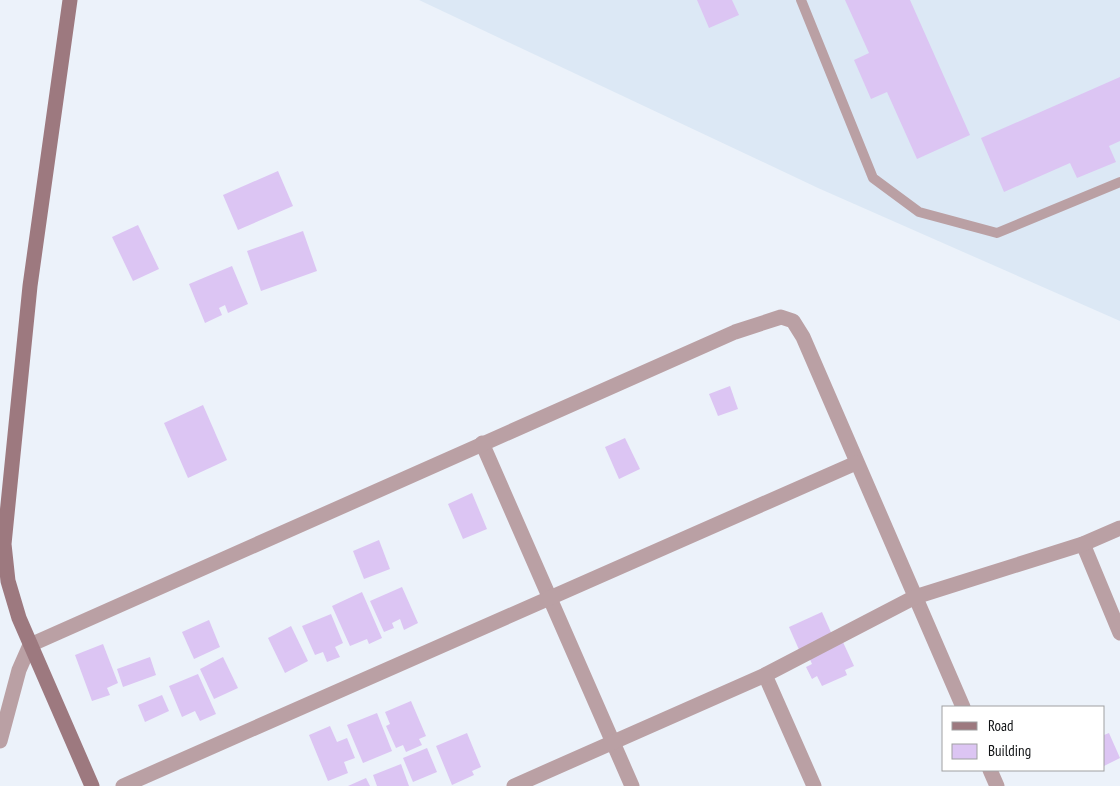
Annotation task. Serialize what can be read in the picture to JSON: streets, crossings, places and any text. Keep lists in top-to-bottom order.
{
  "legend": ["Road", "Building"]
}
